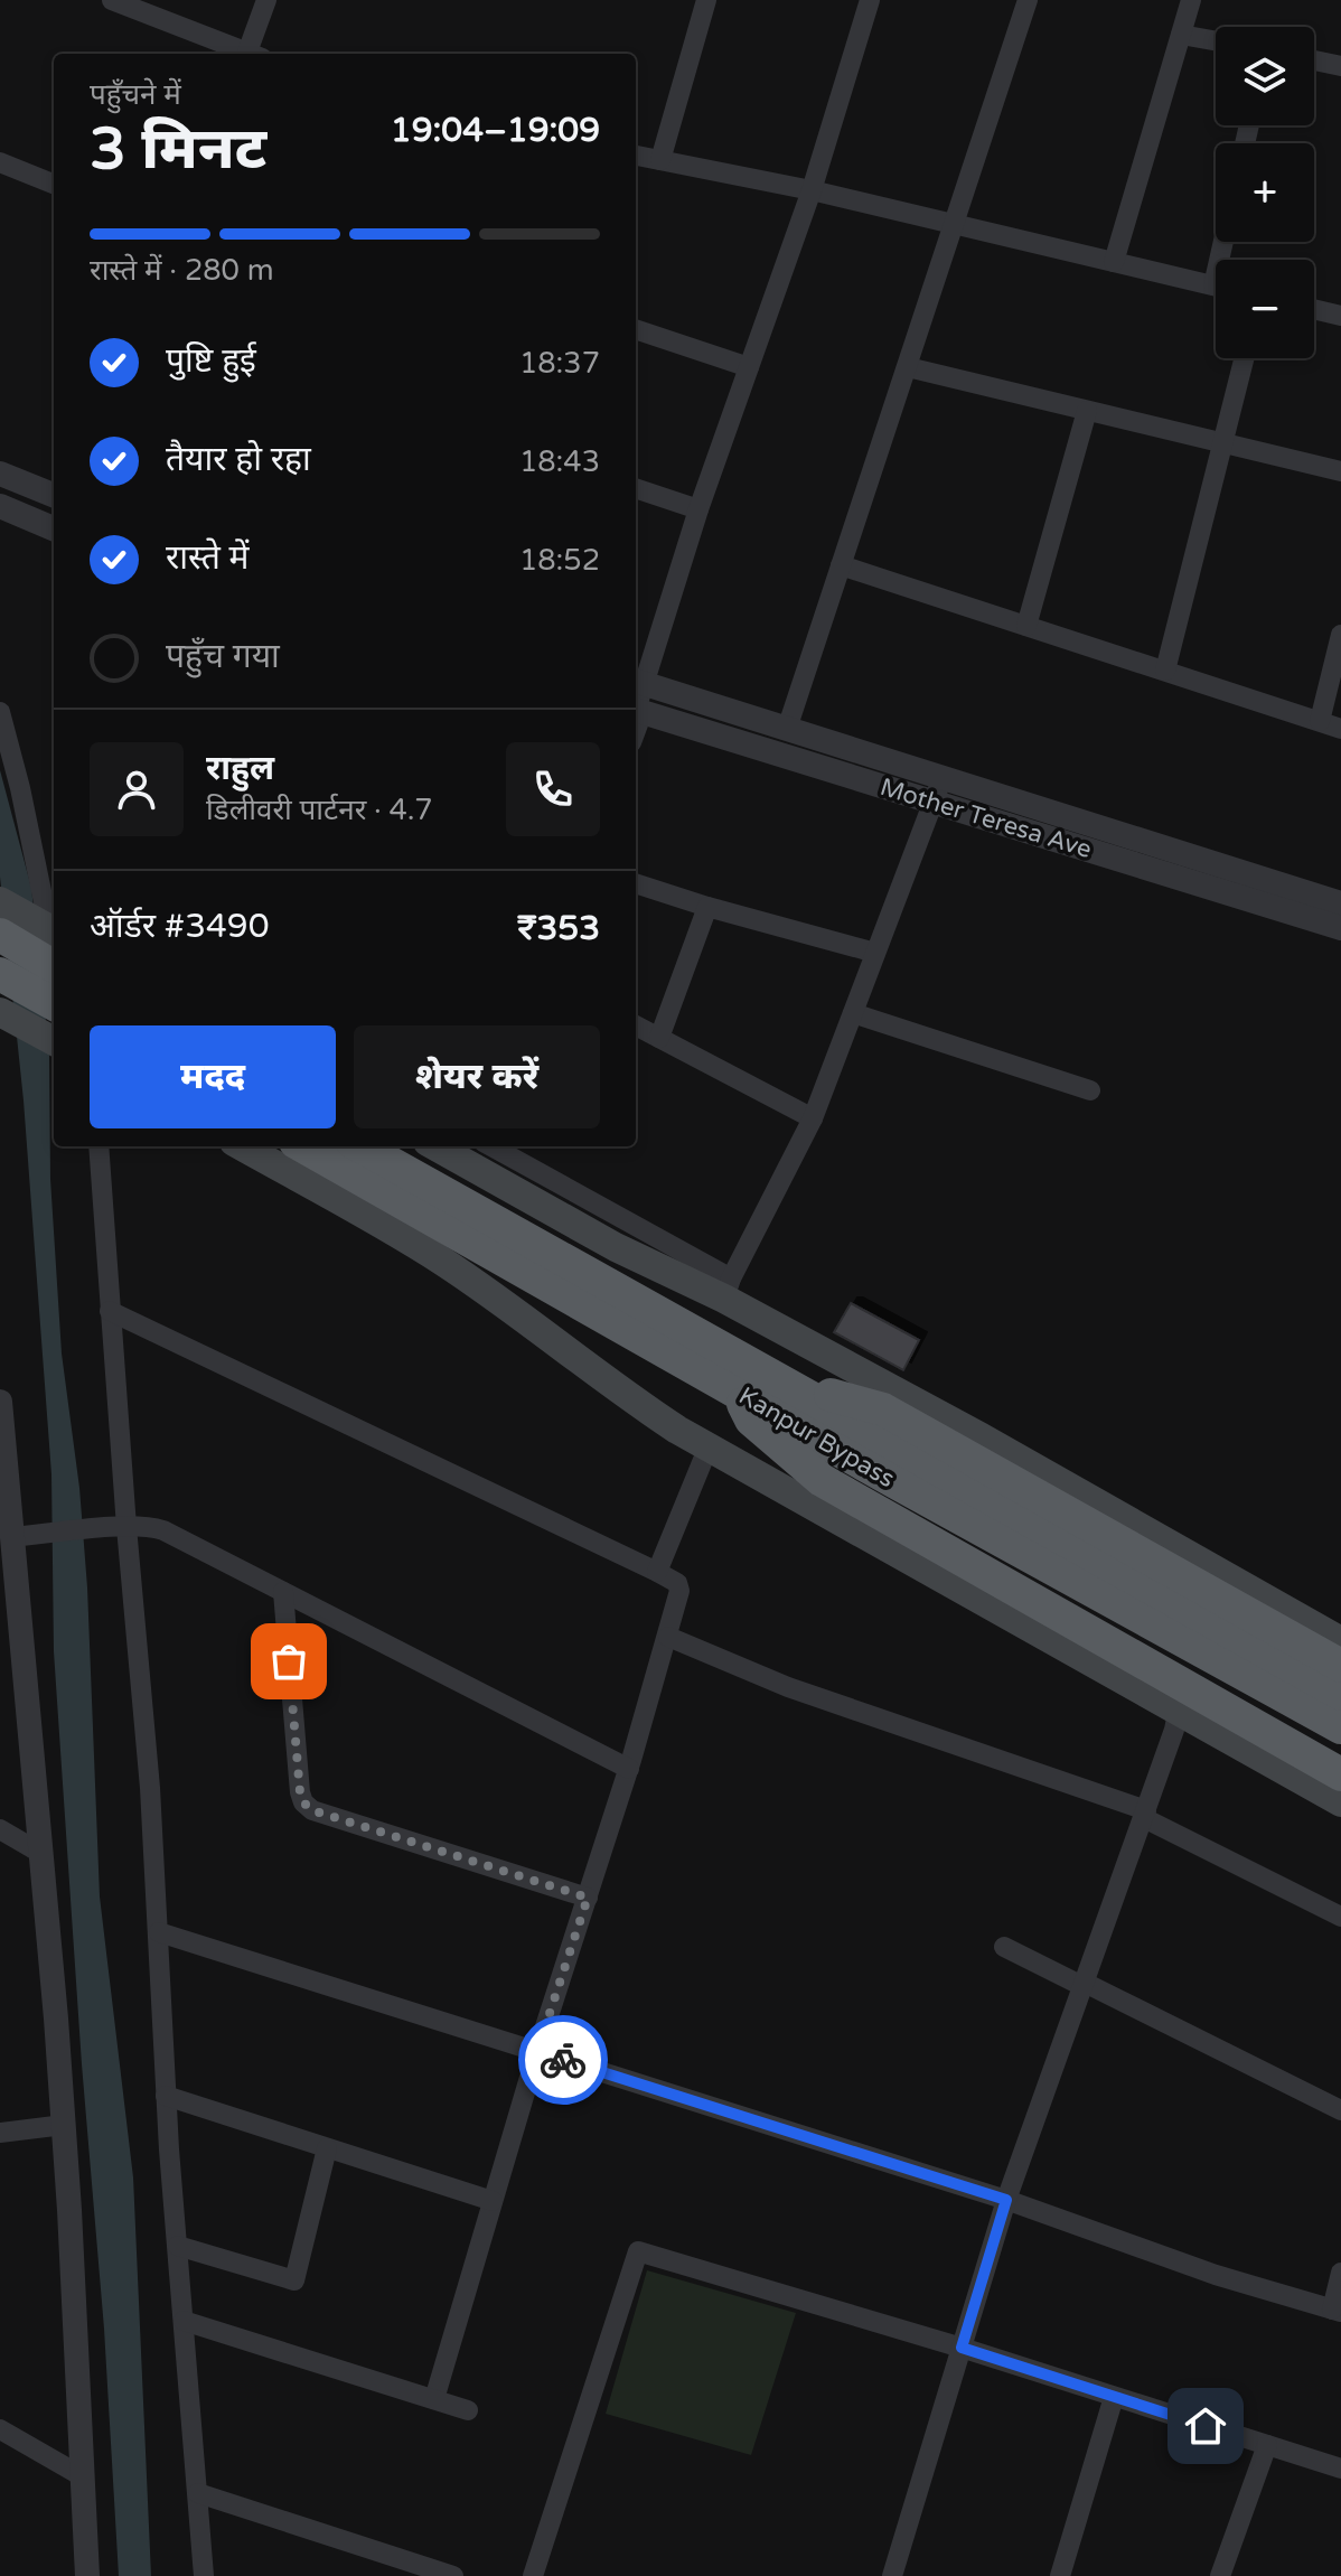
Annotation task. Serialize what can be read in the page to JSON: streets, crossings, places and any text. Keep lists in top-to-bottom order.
{
  "streets": {
    "highway": ["Kanpur Bypass"],
    "street": ["Mother Teresa Ave"]
  },
  "page": {
    "map_buttons": ["+", "−"],
    "heading": ["3 मिनट", "पहुँचने में", "19:04–19:09"],
    "panel": [
      "राहुल",
      "डिलीवरी पार्टनर · 4.7",
      "ऑर्डर #3490",
      "₹353"
    ],
    "bar": "रास्ते में · 280 m",
    "list": [
      ["पुष्टि हुई", "18:37"],
      ["तैयार हो रहा", "18:43"],
      ["रास्ते में", "18:52"],
      "पहुँच गया"
    ],
    "buttons": ["मदद", "शेयर करें"]
  }
}
